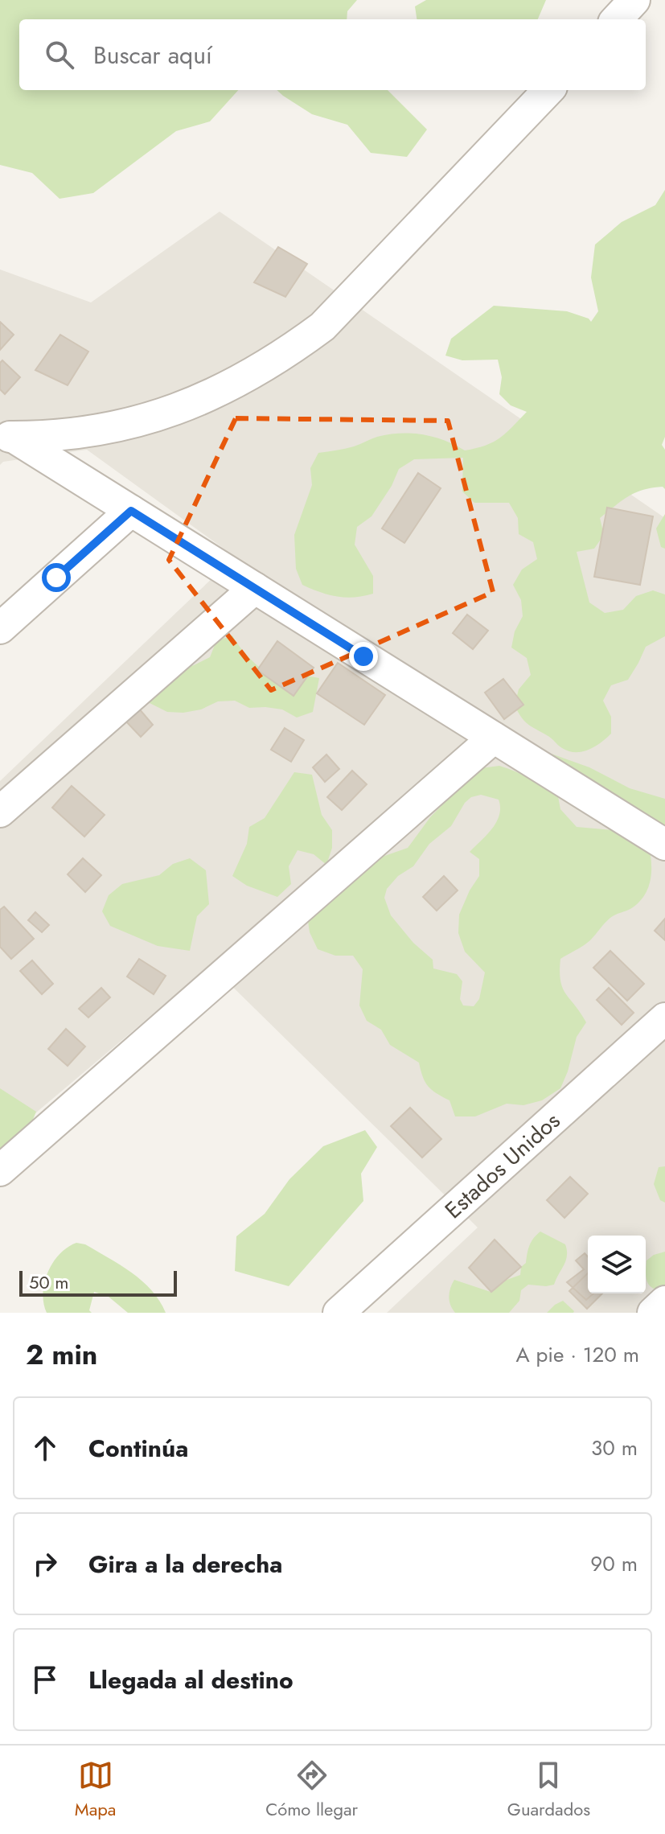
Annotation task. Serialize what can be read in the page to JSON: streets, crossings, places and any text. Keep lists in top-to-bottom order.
{
  "streets": {
    "street": ["Estados Unidos"]
  },
  "scale_bar": "50 m",
  "page": {
    "search": "Buscar aquí",
    "scale": "50 m",
    "heading": ["2 min", "A pie · 120 m"],
    "list": [
      ["Continúa", "30 m"],
      ["Gira a la derecha", "90 m"],
      "Llegada al destino"
    ],
    "nav": ["Mapa", "Cómo llegar", "Guardados"]
  }
}
